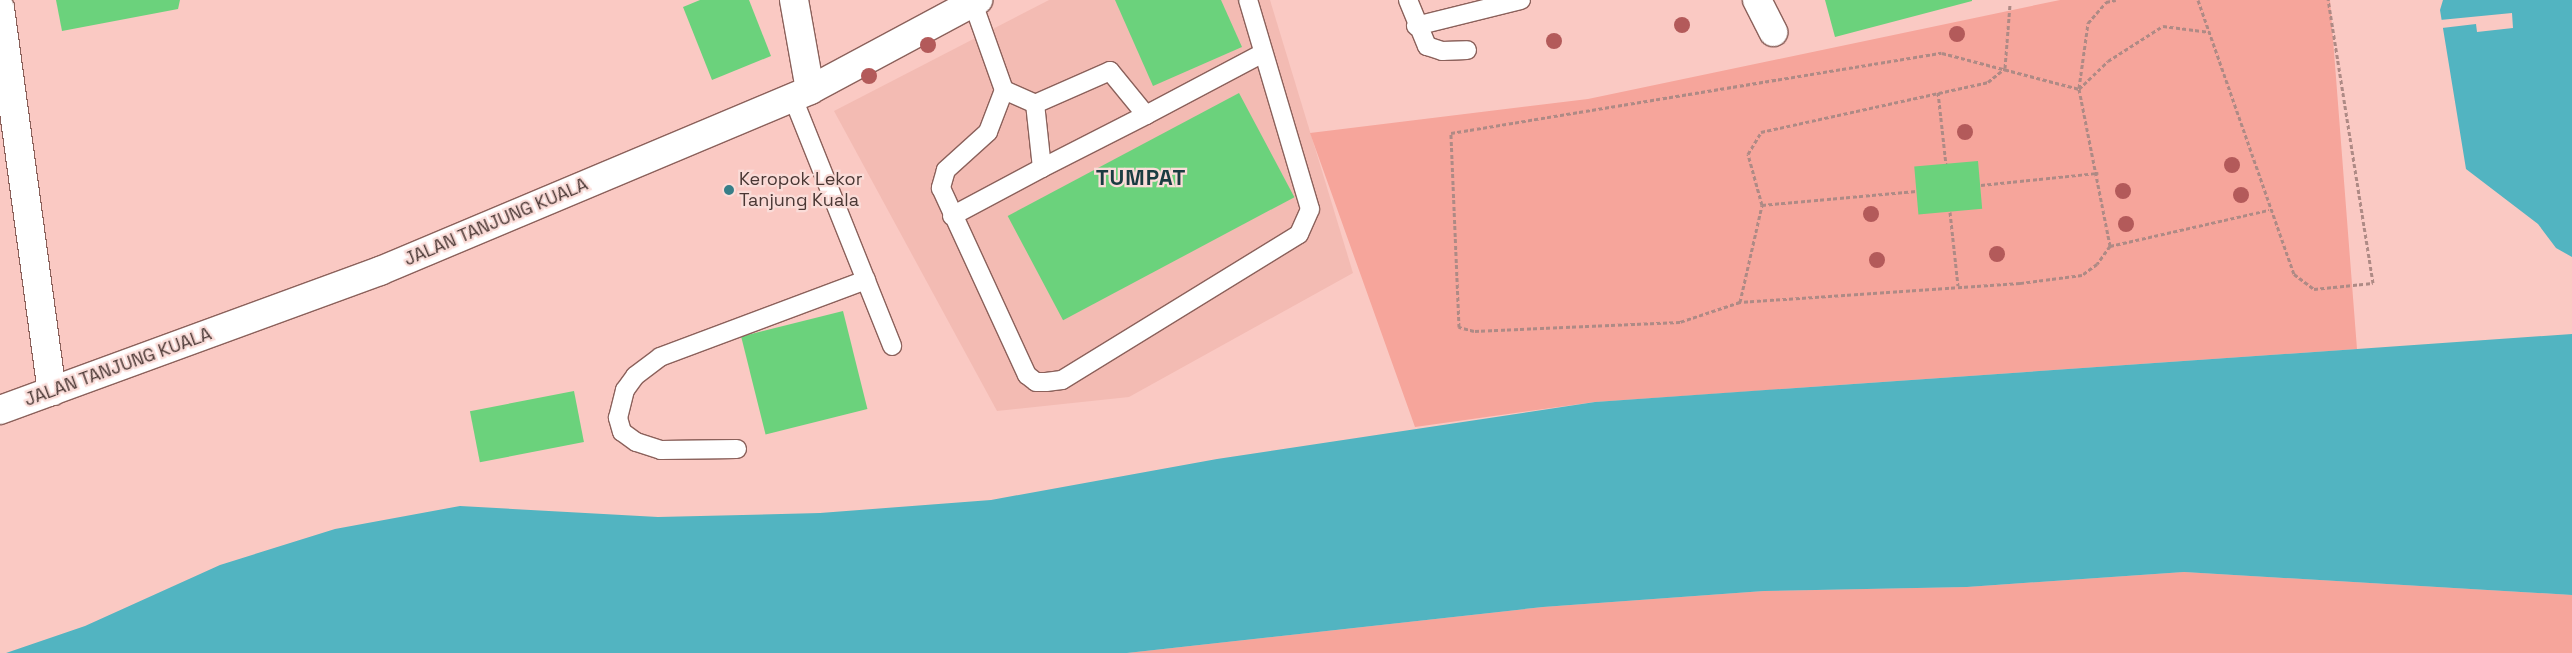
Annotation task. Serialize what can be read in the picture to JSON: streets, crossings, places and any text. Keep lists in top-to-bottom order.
{
  "streets": {
    "street": ["JALAN TANJUNG KUALA"]
  },
  "districts": ["TUMPAT"],
  "places": ["Keropok Lekor Tanjung Kuala"]
}
